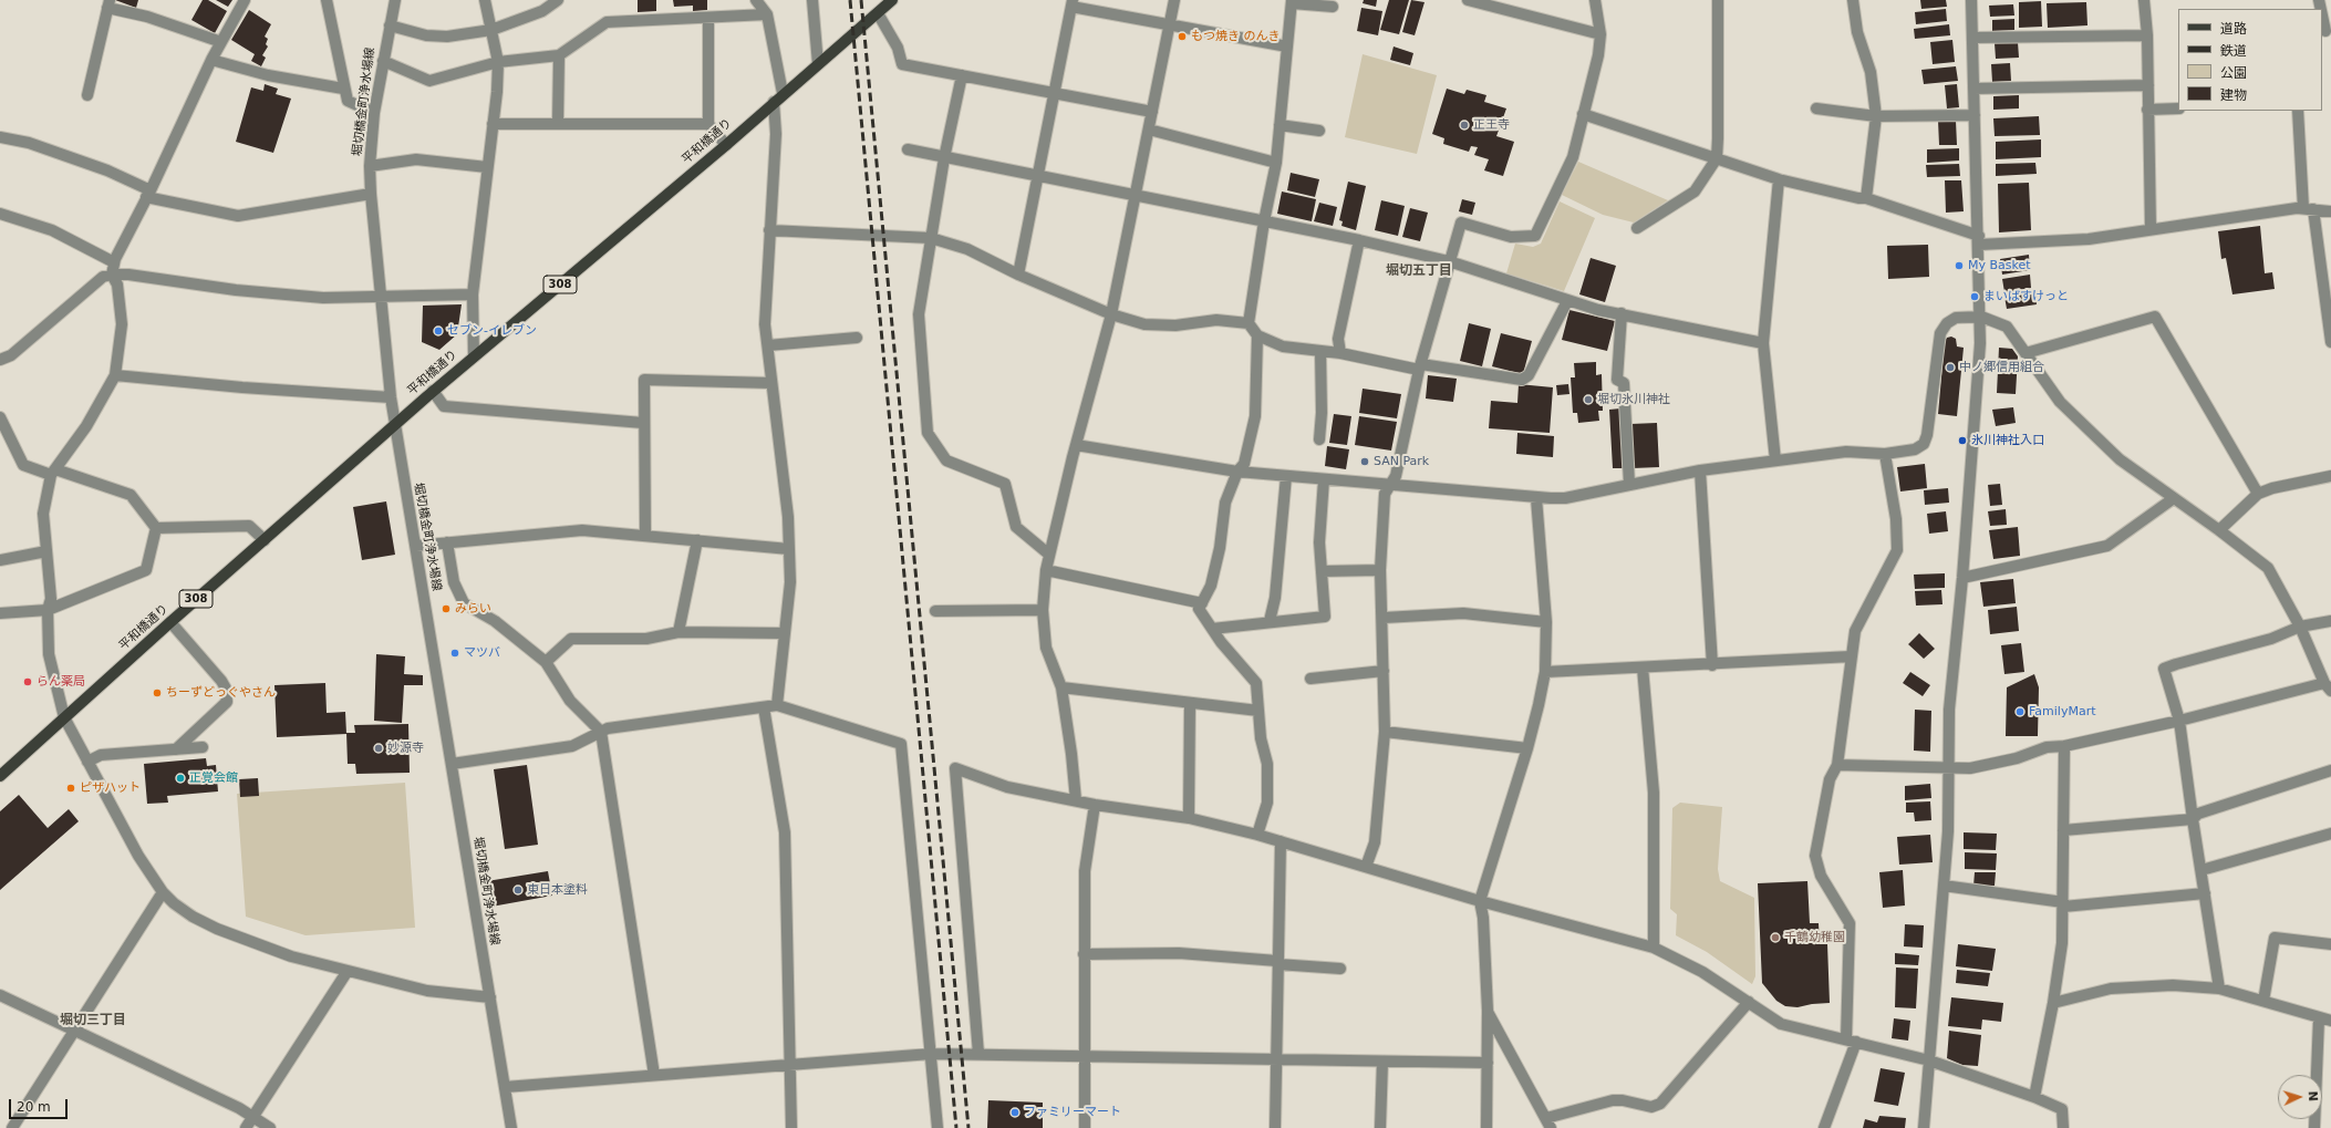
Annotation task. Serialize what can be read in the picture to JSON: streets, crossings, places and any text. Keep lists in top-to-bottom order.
{
  "streets": {
    "main road": ["平和橋通り", "308"],
    "street": ["堀切橋金町浄水場線"]
  },
  "crossings": [
    ["堀切橋金町浄水場線", "平和橋通り"]
  ],
  "districts": ["堀切五丁目", "堀切三丁目"],
  "places": [
    "もつ焼き のんき",
    "正王寺",
    "My Basket",
    "まいばすけっと",
    "セブン-イレブン",
    "中ノ郷信用組合",
    "堀切氷川神社",
    "氷川神社入口",
    "SAN Park",
    "みらい",
    "マツバ",
    "らん薬局",
    "ちーずどっぐやさん",
    "FamilyMart",
    "妙源寺",
    "正覚会館",
    "ピザハット",
    "東日本塗料",
    "千鶴幼稚園",
    "ファミリーマート"
  ],
  "legend": [
    "道路",
    "鉄道",
    "公園",
    "建物"
  ],
  "scale_bar": "20 m",
  "north": "right"
}
